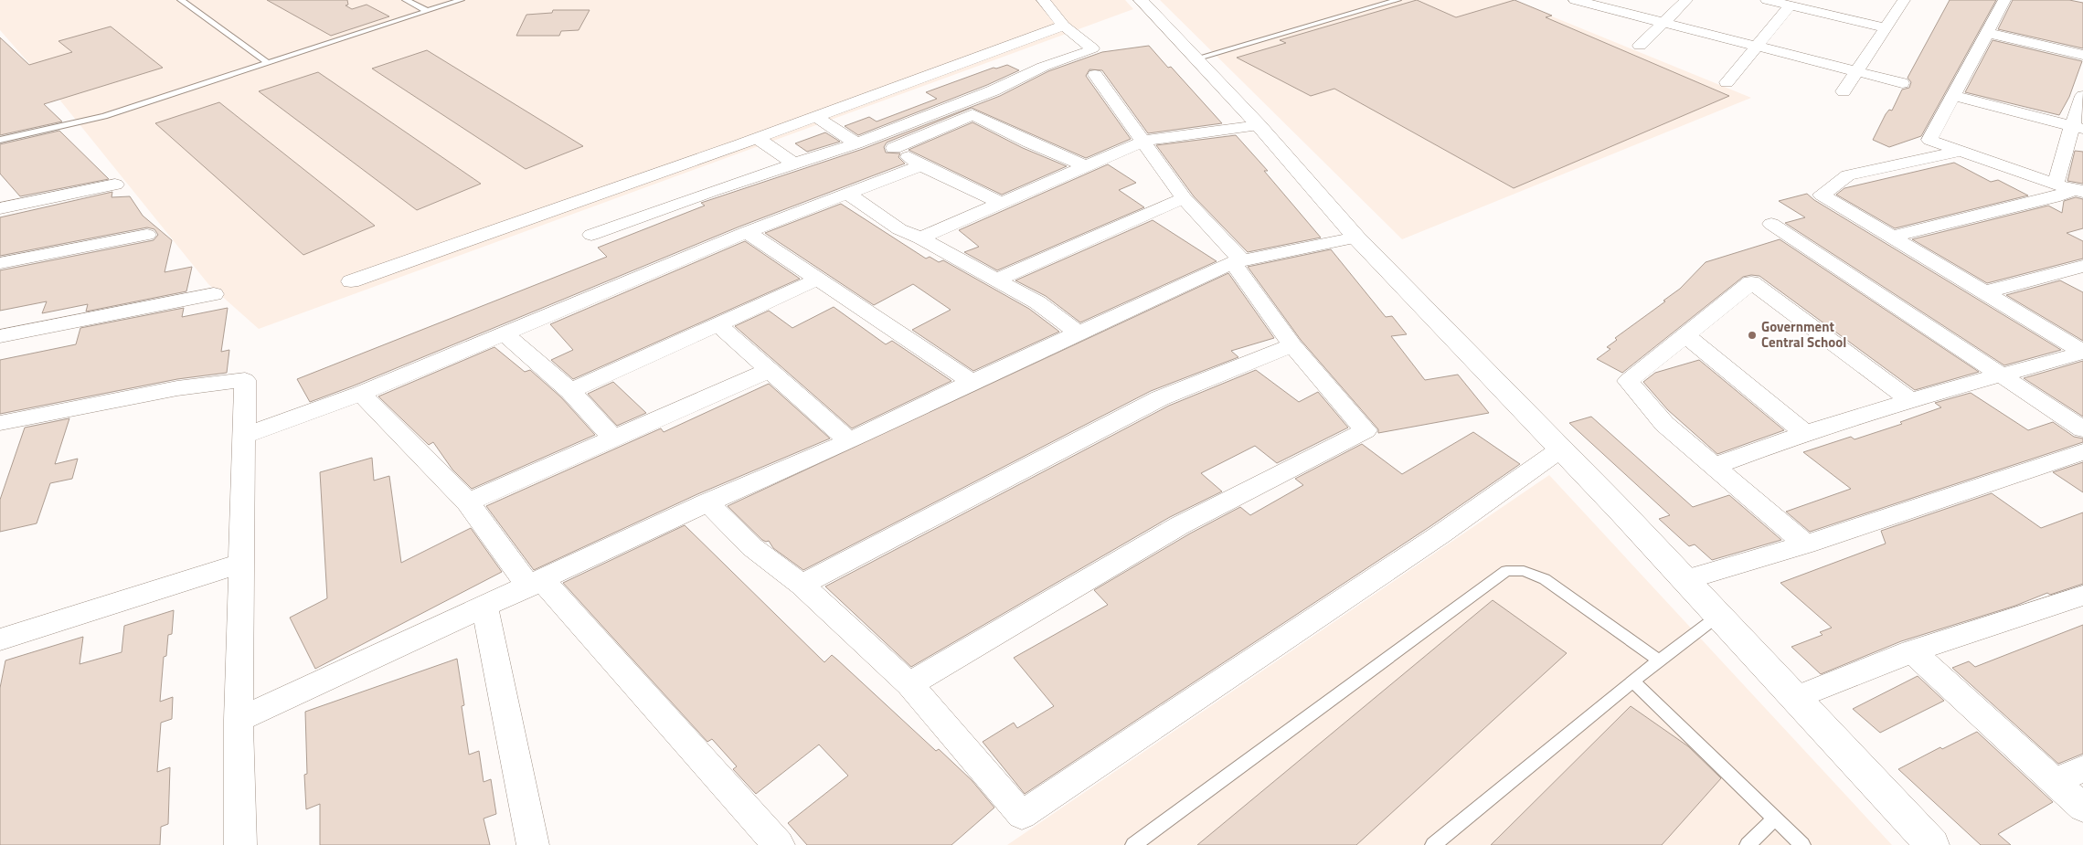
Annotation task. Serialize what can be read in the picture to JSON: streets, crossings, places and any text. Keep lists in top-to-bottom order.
{
  "places": ["Government Central School"]
}
